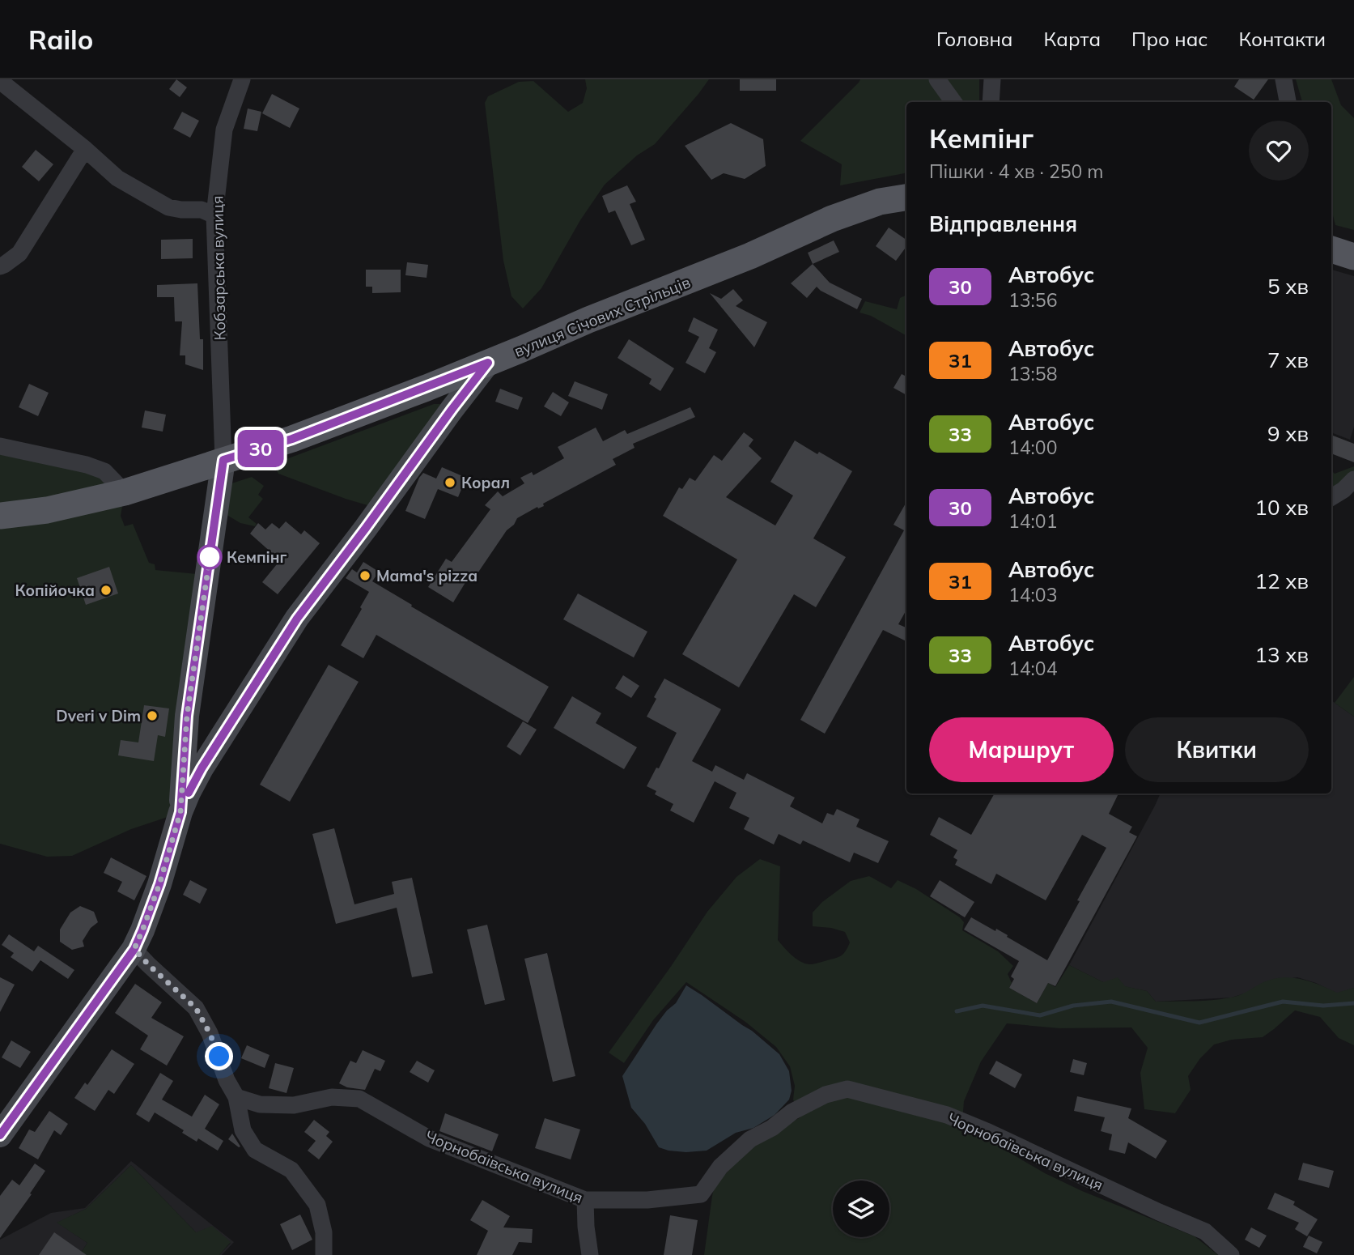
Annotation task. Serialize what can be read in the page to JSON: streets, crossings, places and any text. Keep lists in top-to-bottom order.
{
  "streets": {
    "main road": ["вулиця Січових Стрільців"],
    "street": ["Кобзарська вулиця", "Чорнобаївська вулиця"]
  },
  "crossings": [
    ["Кобзарська вулиця", "вулиця Січових Стрільців"]
  ],
  "places": [
    "Корал",
    "Кемпінг",
    "Mama's pizza",
    "Копійочка",
    "Dveri v Dim"
  ],
  "lines": ["bus line 30"],
  "page": {
    "header": "Railo",
    "nav": [
      "Головна",
      "Карта",
      "Про нас",
      "Контакти"
    ],
    "on_map": "30",
    "heading": [
      ["Кемпінг", "Пішки · 4 хв · 250 m"],
      "Відправлення"
    ],
    "list": [
      {
        "mark": "30",
        "name": "Автобус",
        "note": "13:56",
        "value": "5 хв"
      },
      {
        "mark": "31",
        "name": "Автобус",
        "note": "13:58",
        "value": "7 хв"
      },
      {
        "mark": "33",
        "name": "Автобус",
        "note": "14:00",
        "value": "9 хв"
      },
      {
        "mark": "30",
        "name": "Автобус",
        "note": "14:01",
        "value": "10 хв"
      },
      {
        "mark": "31",
        "name": "Автобус",
        "note": "14:03",
        "value": "12 хв"
      },
      {
        "mark": "33",
        "name": "Автобус",
        "note": "14:04",
        "value": "13 хв"
      }
    ],
    "buttons": ["Маршрут", "Квитки"]
  }
}
